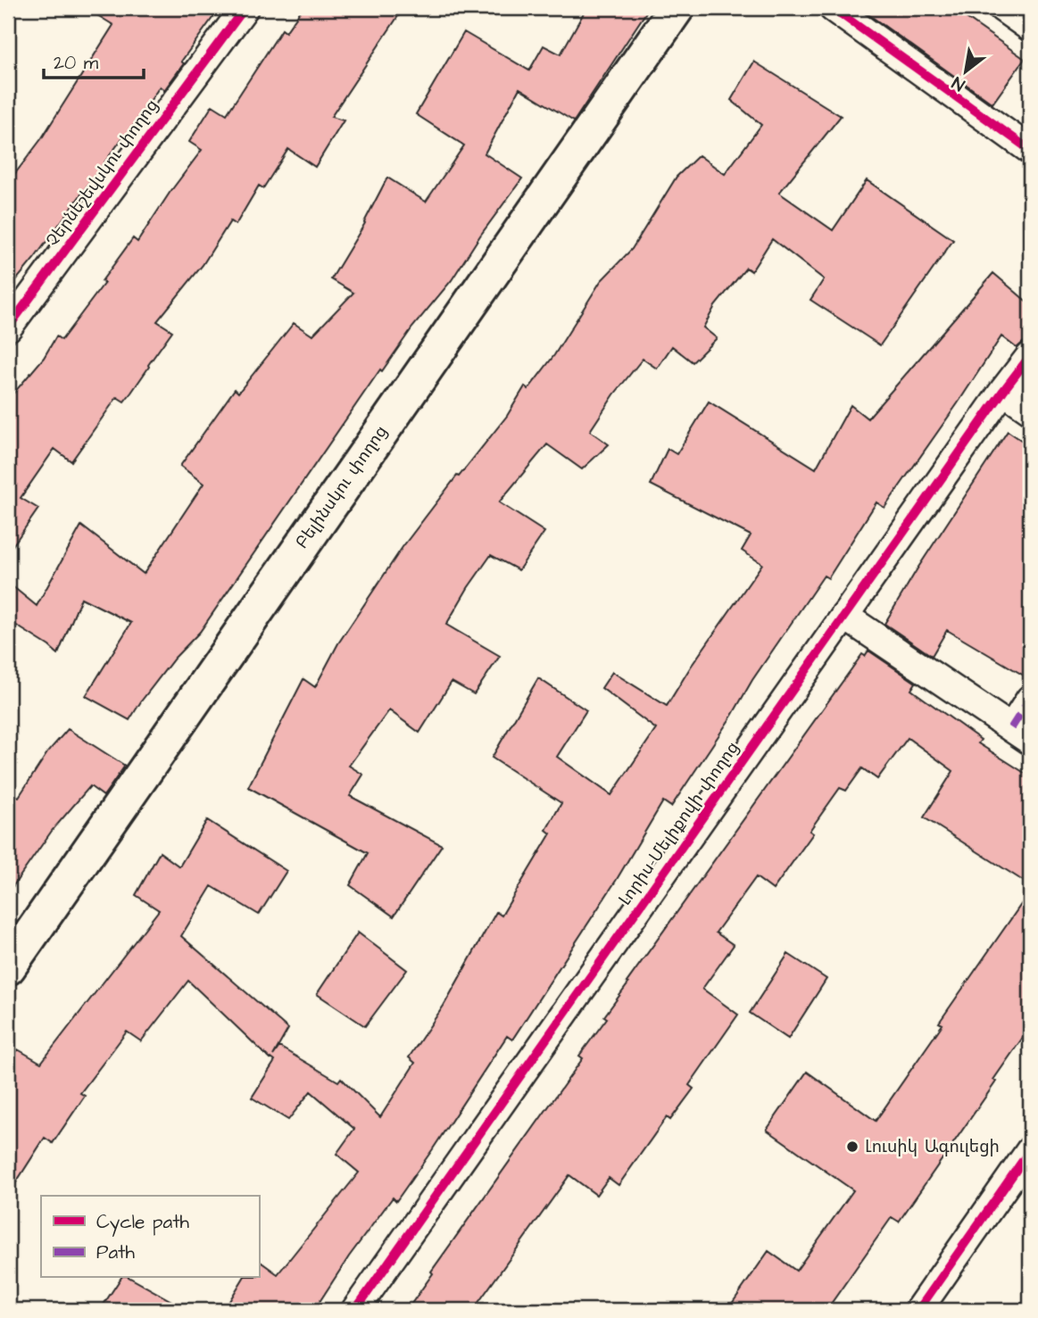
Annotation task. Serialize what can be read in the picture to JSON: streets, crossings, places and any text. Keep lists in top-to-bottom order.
{
  "streets": {
    "main road": ["Բելինսկու փողոց"],
    "street": ["Չերնեշեվսկու փողոց", "Լորիս-Մելիքովի փողոց"]
  },
  "places": ["Լուսիկ Ագուլեցի"],
  "legend": ["Cycle path", "Path"],
  "scale_bar": "20 m",
  "north": "bottom left"
}
